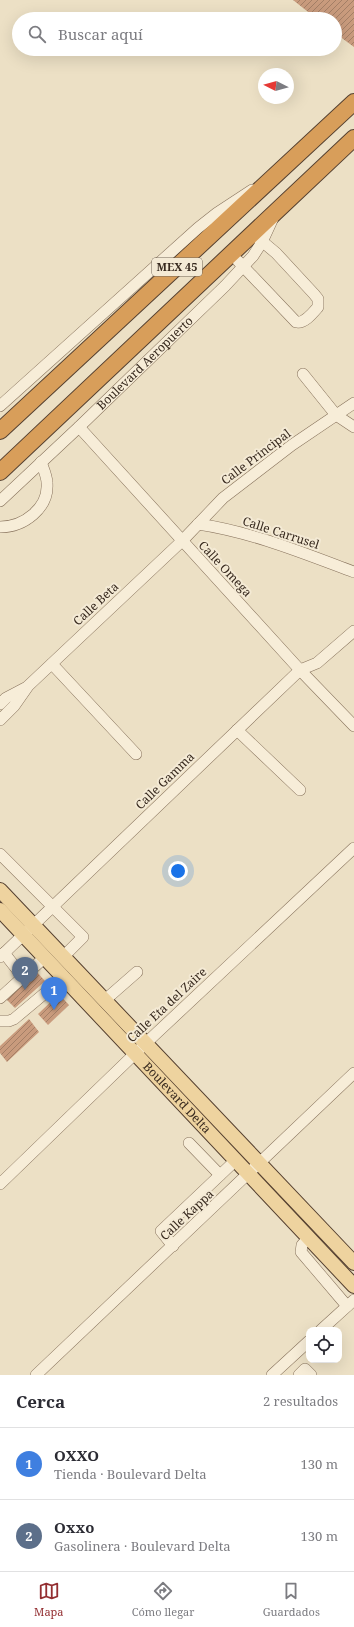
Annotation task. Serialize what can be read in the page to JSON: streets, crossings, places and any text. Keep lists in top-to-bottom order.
{
  "streets": {
    "highway": ["MEX 45", "Boulevard Aeropuerto"],
    "main road": ["Boulevard Delta"],
    "street": [
      "Calle Principal",
      "Calle Carrusel",
      "Calle Omega",
      "Calle Beta",
      "Calle Gamma",
      "Calle Eta del Zaire",
      "Calle Kappa"
    ]
  },
  "crossings": [
    ["Boulevard Aeropuerto", "Calle Omega"],
    ["Calle Principal", "Calle Carrusel"],
    ["Calle Principal", "Calle Omega"],
    ["Calle Principal", "Calle Beta"],
    ["Calle Omega", "Calle Beta"],
    ["Calle Omega", "Calle Gamma"],
    ["Calle Gamma", "Boulevard Delta"],
    ["Calle Eta del Zaire", "Boulevard Delta"],
    ["Boulevard Delta", "Calle Kappa"]
  ],
  "north": "left",
  "page": {
    "search": "Buscar aquí",
    "pins": ["2", "1"],
    "heading": ["Cerca", "2 resultados"],
    "list": [
      {
        "mark": "1",
        "name": "OXXO",
        "note": "Tienda · Boulevard Delta",
        "value": "130 m"
      },
      {
        "mark": "2",
        "name": "Oxxo",
        "note": "Gasolinera · Boulevard Delta",
        "value": "130 m"
      }
    ],
    "nav": ["Mapa", "Cómo llegar", "Guardados"]
  }
}
